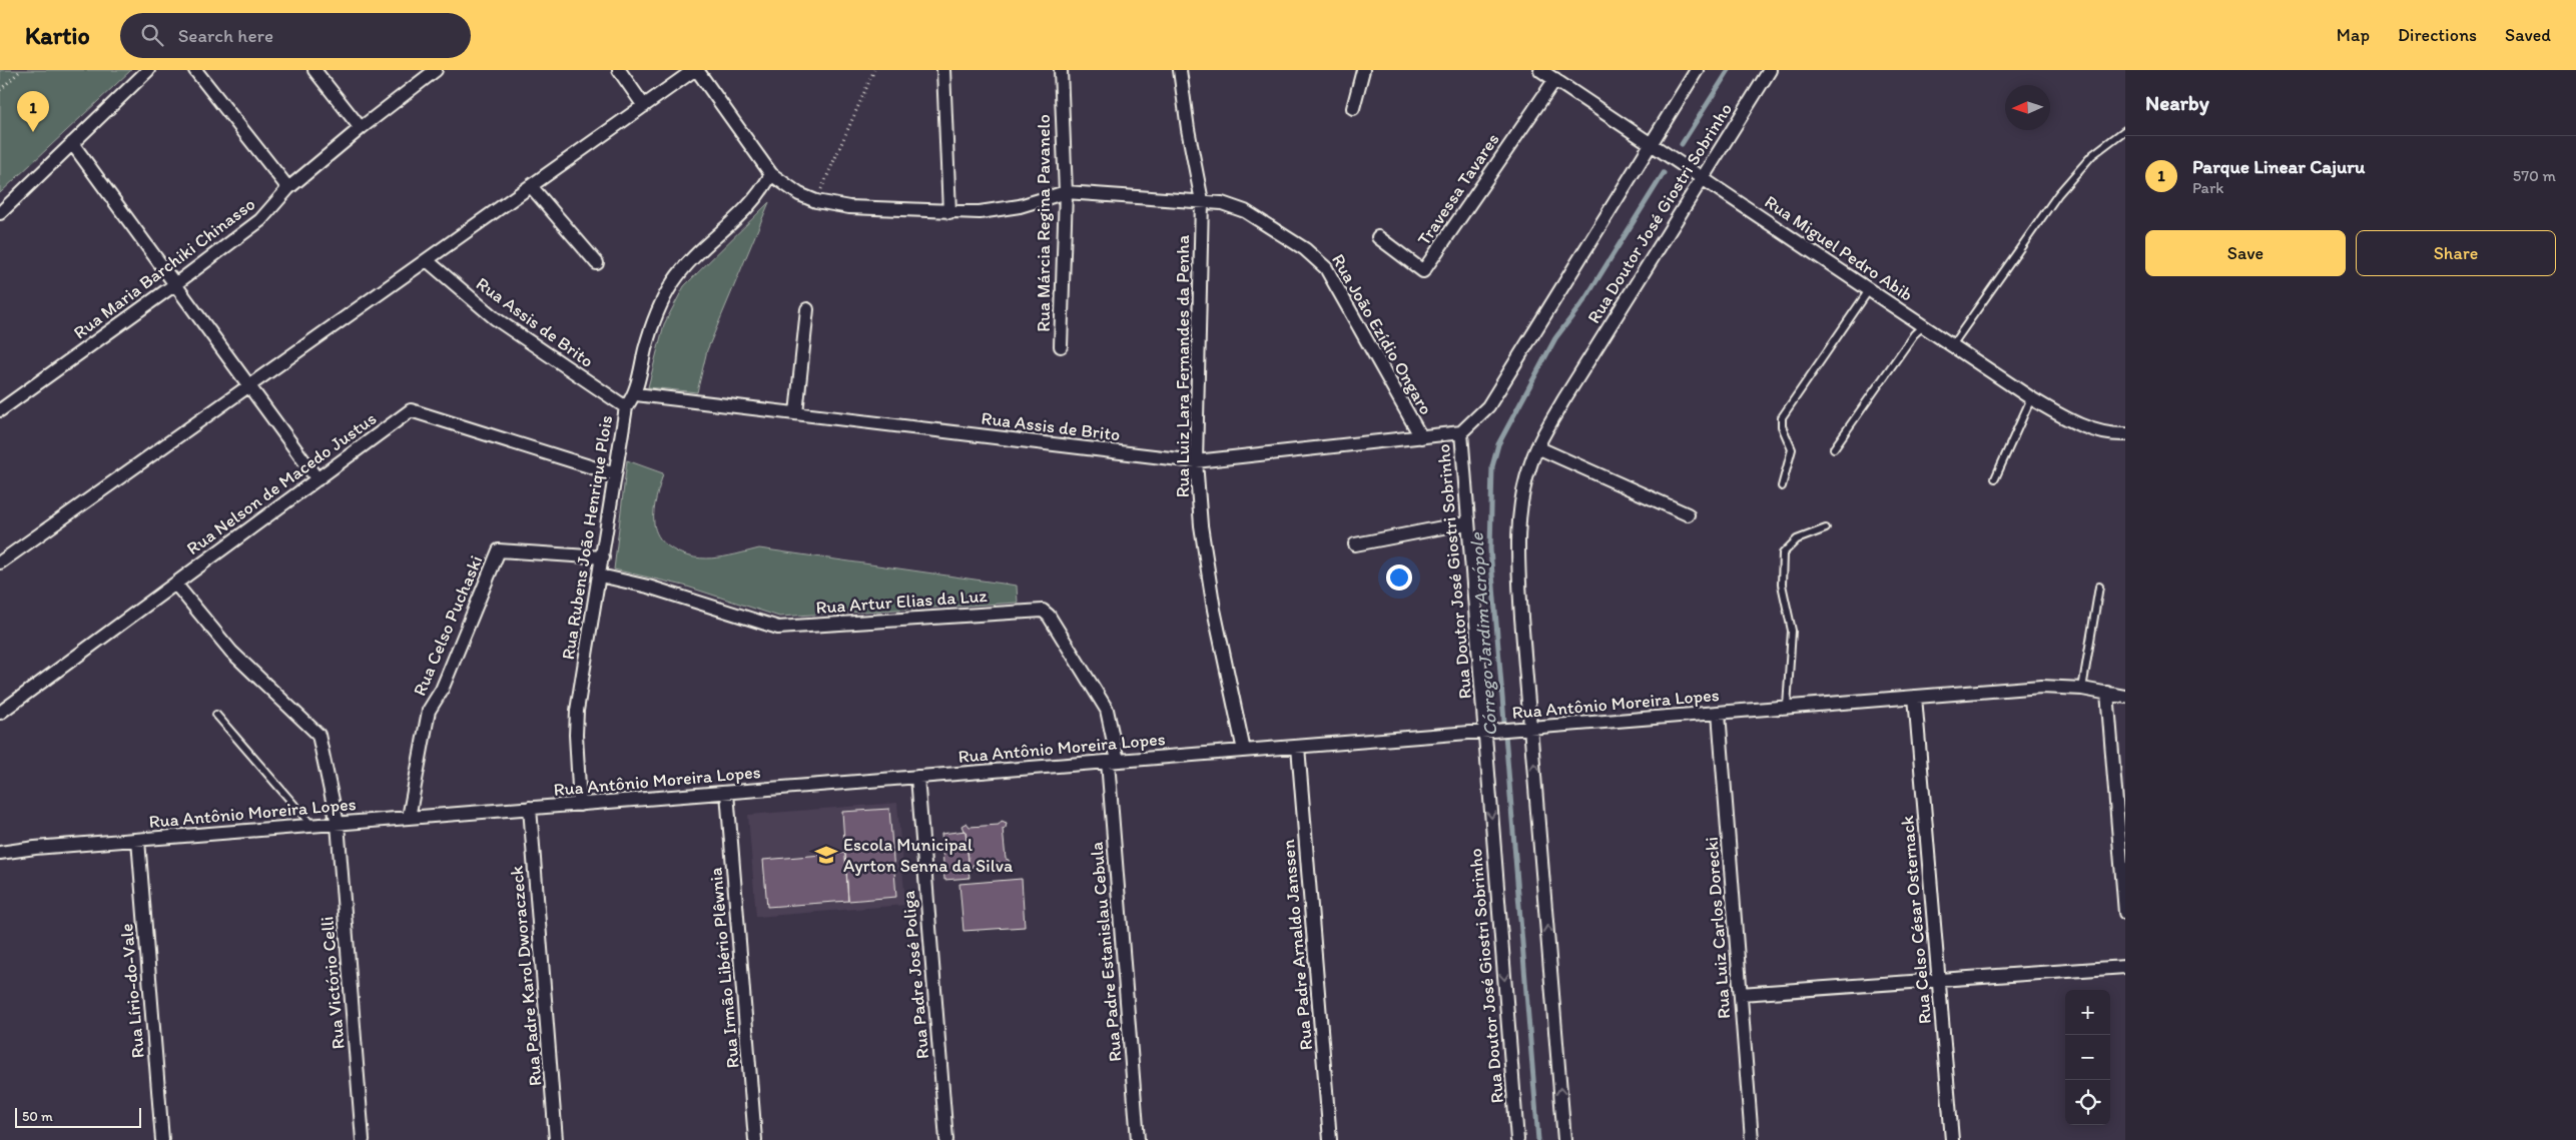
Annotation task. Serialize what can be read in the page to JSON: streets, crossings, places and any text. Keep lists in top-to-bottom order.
{
  "streets": {
    "street": [
      "Travessa Tavares",
      "Rua Doutor José Giostri Sobrinho",
      "Rua Márcia Regina Pavanelo",
      "Rua Miguel Pedro Abib",
      "Rua Maria Barchiki Chinasso",
      "Rua Assis de Brito",
      "Rua João Ezídio Ongaro",
      "Rua Luiz Lara Fernandes da Penha",
      "Rua Nelson de Macedo Justus",
      "Rua Rubens João Henrique Plois",
      "Rua Artur Elias da Luz",
      "Rua Celso Puchaski",
      "Rua Antônio Moreira Lopes",
      "Rua Celso César Osternack",
      "Rua Luiz Carlos Dorecki",
      "Rua Padre Arnaldo Janssen",
      "Rua Padre Estanislau Cebula",
      "Rua Irmão Libério Plêwnia",
      "Rua Padre José Poliga",
      "Rua Padre Karol Dworaczeck",
      "Rua Victório Celli",
      "Rua Lírio-do-Vale"
    ]
  },
  "crossings": [
    ["Travessa Tavares", "Rua Miguel Pedro Abib"],
    ["Rua Doutor José Giostri Sobrinho", "Rua Miguel Pedro Abib"],
    ["Rua Doutor José Giostri Sobrinho", "Rua Assis de Brito"],
    ["Rua Doutor José Giostri Sobrinho", "Rua Antônio Moreira Lopes"],
    ["Rua Márcia Regina Pavanelo", "Rua João Ezídio Ongaro"],
    ["Rua Assis de Brito", "Rua João Ezídio Ongaro"],
    ["Rua Assis de Brito", "Rua Luiz Lara Fernandes da Penha"],
    ["Rua Assis de Brito", "Rua Rubens João Henrique Plois"],
    ["Rua João Ezídio Ongaro", "Rua Luiz Lara Fernandes da Penha"],
    ["Rua João Ezídio Ongaro", "Rua Rubens João Henrique Plois"],
    ["Rua Luiz Lara Fernandes da Penha", "Rua Antônio Moreira Lopes"],
    ["Rua Nelson de Macedo Justus", "Rua Rubens João Henrique Plois"],
    ["Rua Nelson de Macedo Justus", "Rua Victório Celli"],
    ["Rua Rubens João Henrique Plois", "Rua Artur Elias da Luz"],
    ["Rua Rubens João Henrique Plois", "Rua Celso Puchaski"],
    ["Rua Rubens João Henrique Plois", "Rua Antônio Moreira Lopes"],
    ["Rua Artur Elias da Luz", "Rua Antônio Moreira Lopes"],
    ["Rua Artur Elias da Luz", "Rua Padre Estanislau Cebula"],
    ["Rua Celso Puchaski", "Rua Antônio Moreira Lopes"],
    ["Rua Antônio Moreira Lopes", "Rua Celso César Osternack"],
    ["Rua Antônio Moreira Lopes", "Rua Luiz Carlos Dorecki"],
    ["Rua Antônio Moreira Lopes", "Rua Padre Arnaldo Janssen"],
    ["Rua Antônio Moreira Lopes", "Rua Padre Estanislau Cebula"],
    ["Rua Antônio Moreira Lopes", "Rua Irmão Libério Plêwnia"],
    ["Rua Antônio Moreira Lopes", "Rua Padre José Poliga"],
    ["Rua Antônio Moreira Lopes", "Rua Padre Karol Dworaczeck"],
    ["Rua Antônio Moreira Lopes", "Rua Victório Celli"],
    ["Rua Antônio Moreira Lopes", "Rua Lírio-do-Vale"]
  ],
  "water": ["Córrego Jardim Acrópole"],
  "places": {
    "school or university": ["Escola Municipal Ayrton Senna da Silva"]
  },
  "scale_bar": "50 m",
  "north": "left",
  "page": {
    "header": "Kartio",
    "search": "Search here",
    "nav": ["Map", "Directions", "Saved"],
    "heading": "Nearby",
    "pins": "1",
    "list": [
      {
        "mark": "1",
        "name": "Parque Linear Cajuru",
        "note": "Park",
        "value": "570 m"
      }
    ],
    "buttons": ["Save", "Share"],
    "map_buttons": ["+", "−"],
    "scale": "50 m"
  }
}
